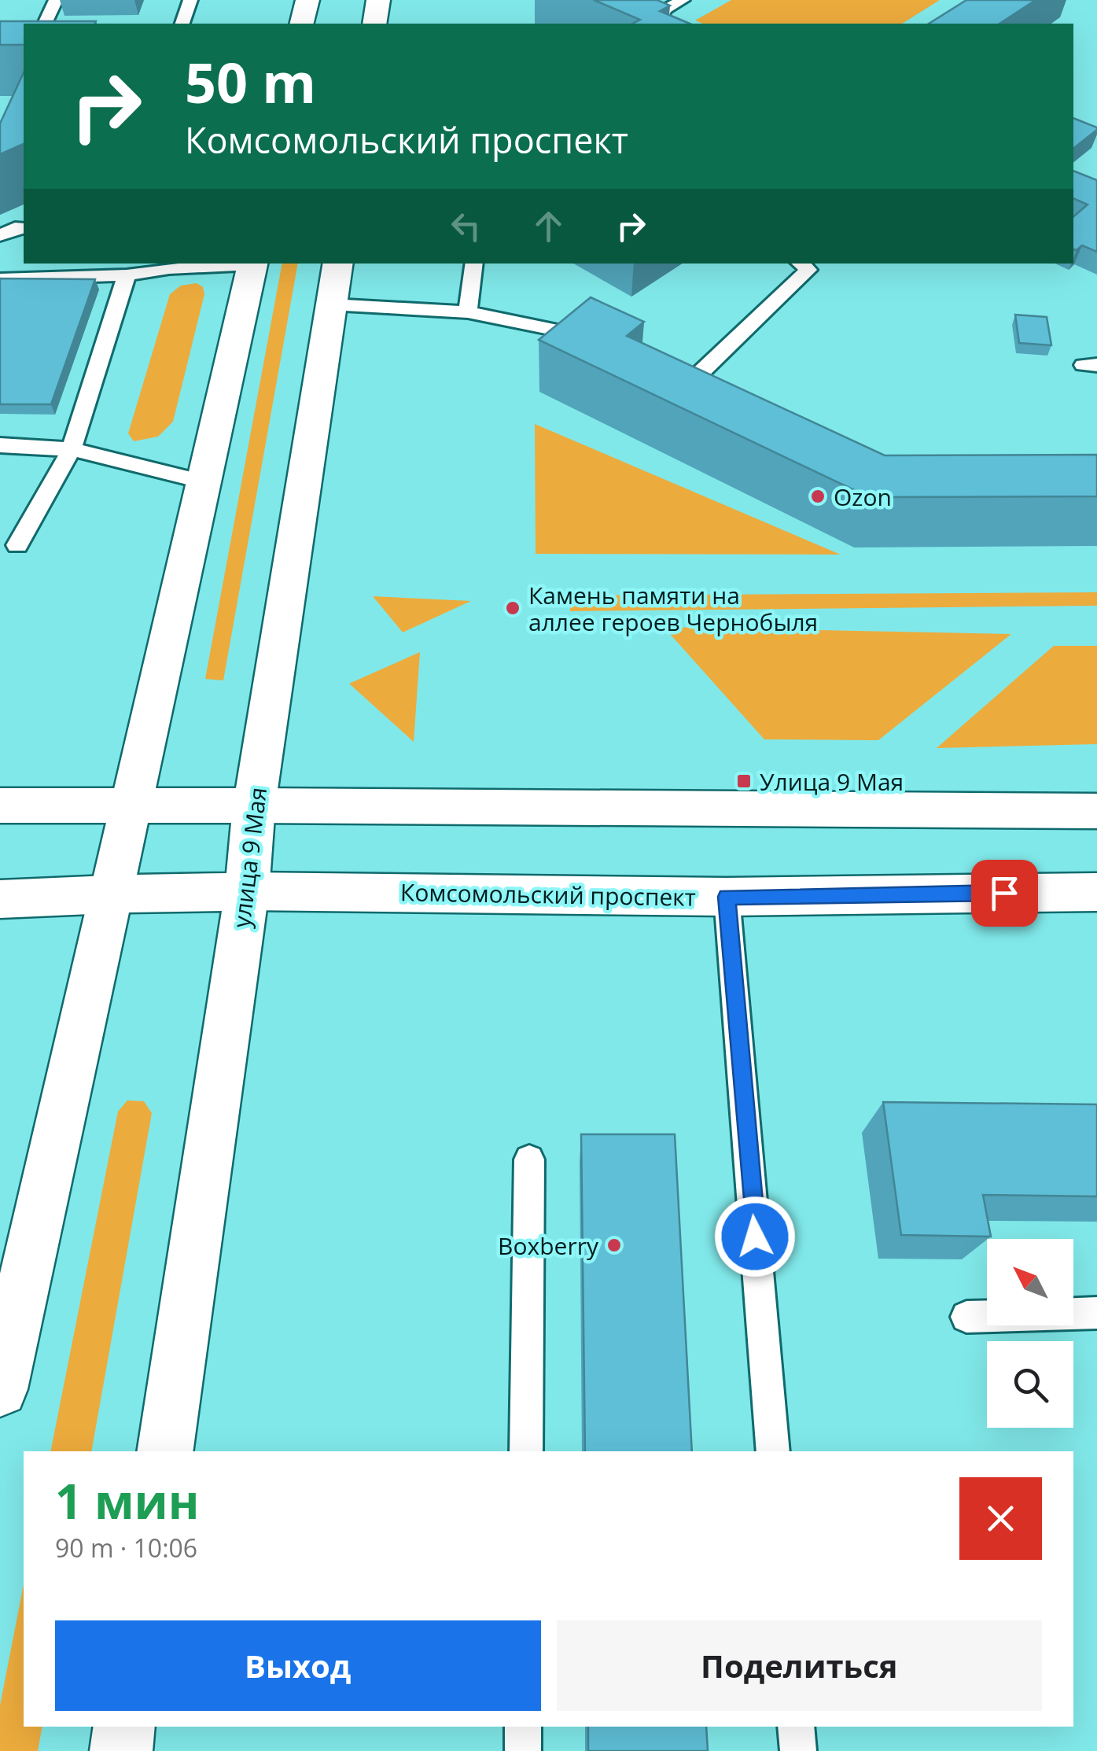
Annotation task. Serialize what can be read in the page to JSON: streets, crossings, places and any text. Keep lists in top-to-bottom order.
{
  "streets": {
    "main road": ["улица 9 Мая", "Комсомольский проспект"]
  },
  "crossings": [
    ["улица 9 Мая", "Комсомольский проспект"]
  ],
  "places": {
    "other": ["Ozon", "Камень памяти на аллее героев Чернобыля", "Boxberry"],
    "transit": ["Улица 9 Мая"]
  },
  "north": "top left",
  "page": {
    "turn": ["50 m", "Комсомольский проспект"],
    "heading": ["1 мин", "90 m · 10:06"],
    "buttons": ["Выход", "Поделиться"]
  }
}
